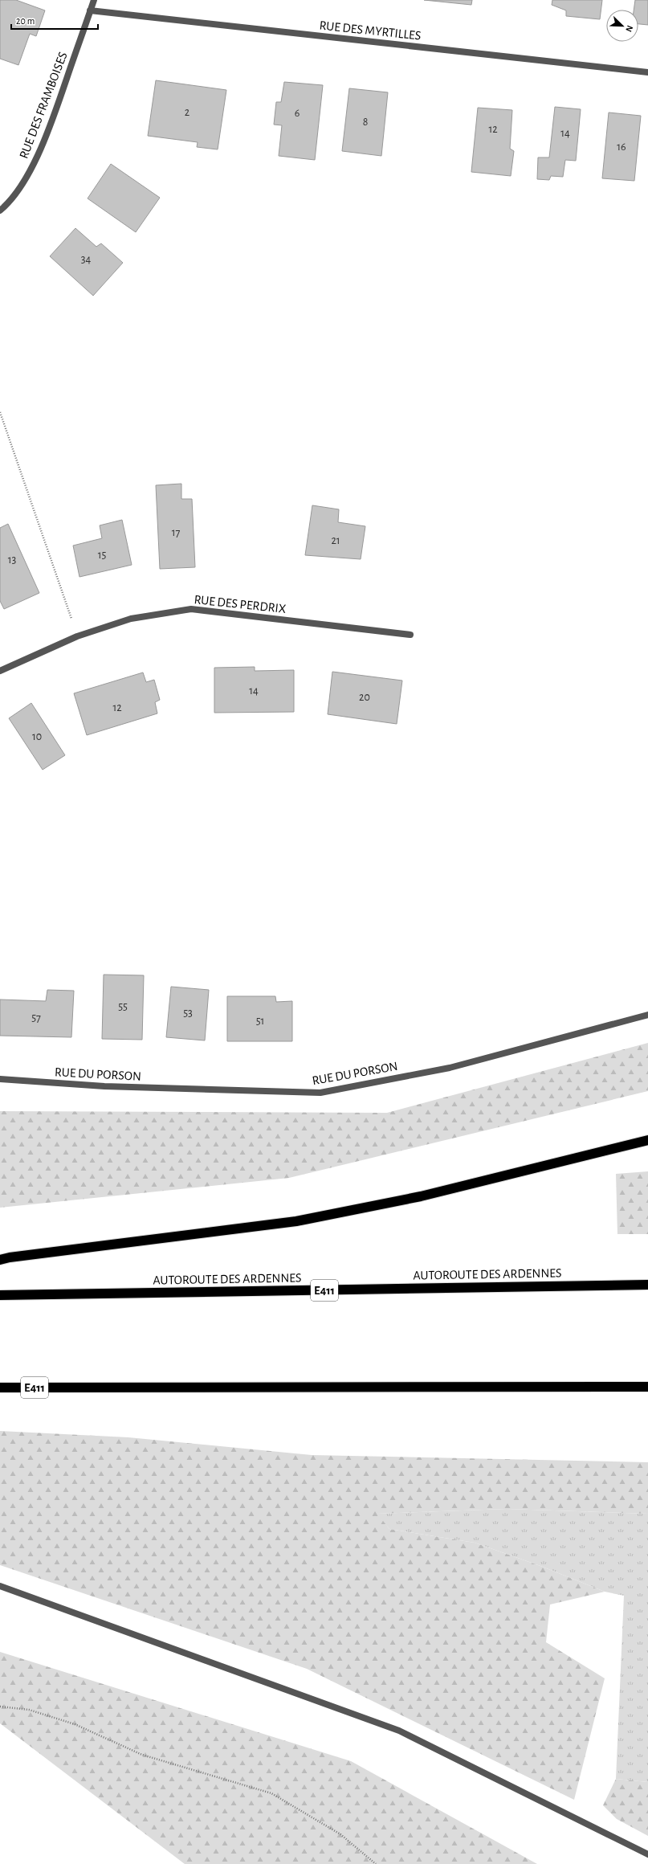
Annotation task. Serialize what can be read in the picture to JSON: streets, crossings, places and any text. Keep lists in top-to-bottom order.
{
  "streets": {
    "highway": ["AUTOROUTE DES ARDENNES", "E411"],
    "street": [
      "RUE DES MYRTILLES",
      "RUE DES FRAMBOISES",
      "RUE DES PERDRIX",
      "RUE DU PORSON"
    ]
  },
  "crossings": [
    ["RUE DES MYRTILLES", "RUE DES FRAMBOISES"]
  ],
  "house_numbers": [
    "2",
    "6",
    "8",
    "12",
    "14",
    "16",
    "34",
    "17",
    "21",
    "15",
    "13",
    "14",
    "20",
    "12",
    "10",
    "55",
    "53",
    "57",
    "51"
  ],
  "scale_bar": "20 m",
  "north": "bottom right"
}
